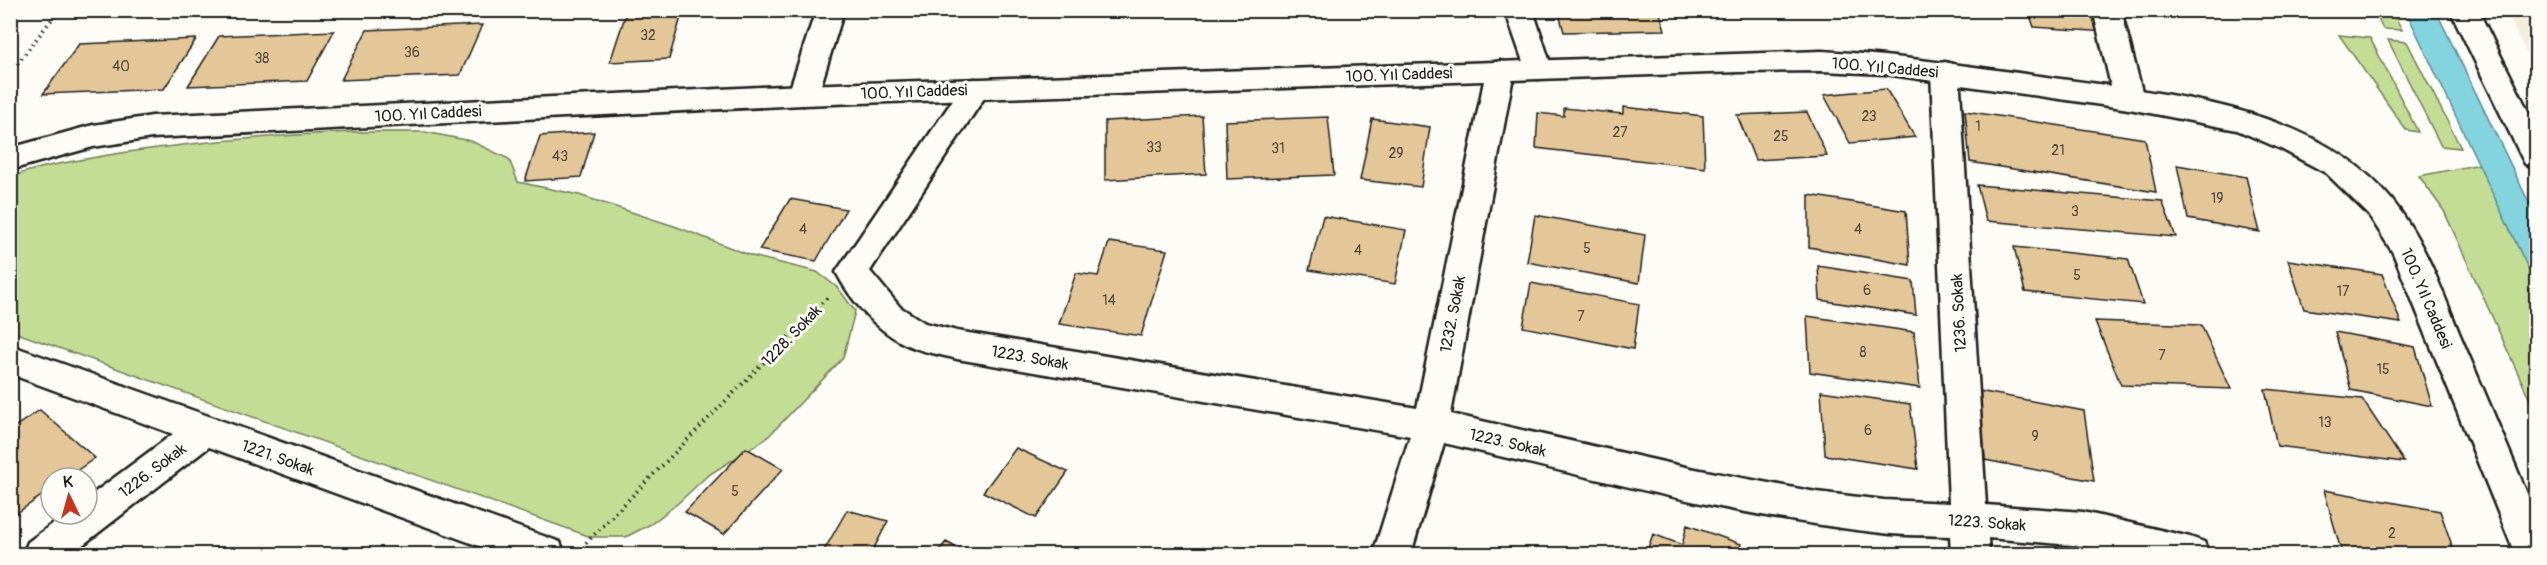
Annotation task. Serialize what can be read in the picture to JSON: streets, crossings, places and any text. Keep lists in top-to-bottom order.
{
  "streets": {
    "street": [
      "100. Yıl Caddesi",
      "1236. Sokak",
      "1232. Sokak",
      "1223. Sokak",
      "1221. Sokak",
      "1226. Sokak"
    ],
    "path": ["1228. Sokak"]
  },
  "crossings": [
    ["100. Yıl Caddesi", "1236. Sokak"],
    ["100. Yıl Caddesi", "1232. Sokak"],
    ["1236. Sokak", "1223. Sokak"],
    ["1232. Sokak", "1223. Sokak"],
    ["1228. Sokak", "1223. Sokak"],
    ["1221. Sokak", "1226. Sokak"]
  ],
  "house_numbers": [
    "32",
    "36",
    "38",
    "40",
    "23",
    "1",
    "27",
    "25",
    "33",
    "31",
    "21",
    "29",
    "43",
    "19",
    "3",
    "4",
    "4",
    "5",
    "4",
    "5",
    "6",
    "17",
    "14",
    "7",
    "8",
    "7",
    "15",
    "13",
    "6",
    "9",
    "5",
    "2"
  ],
  "north": "top"
}
